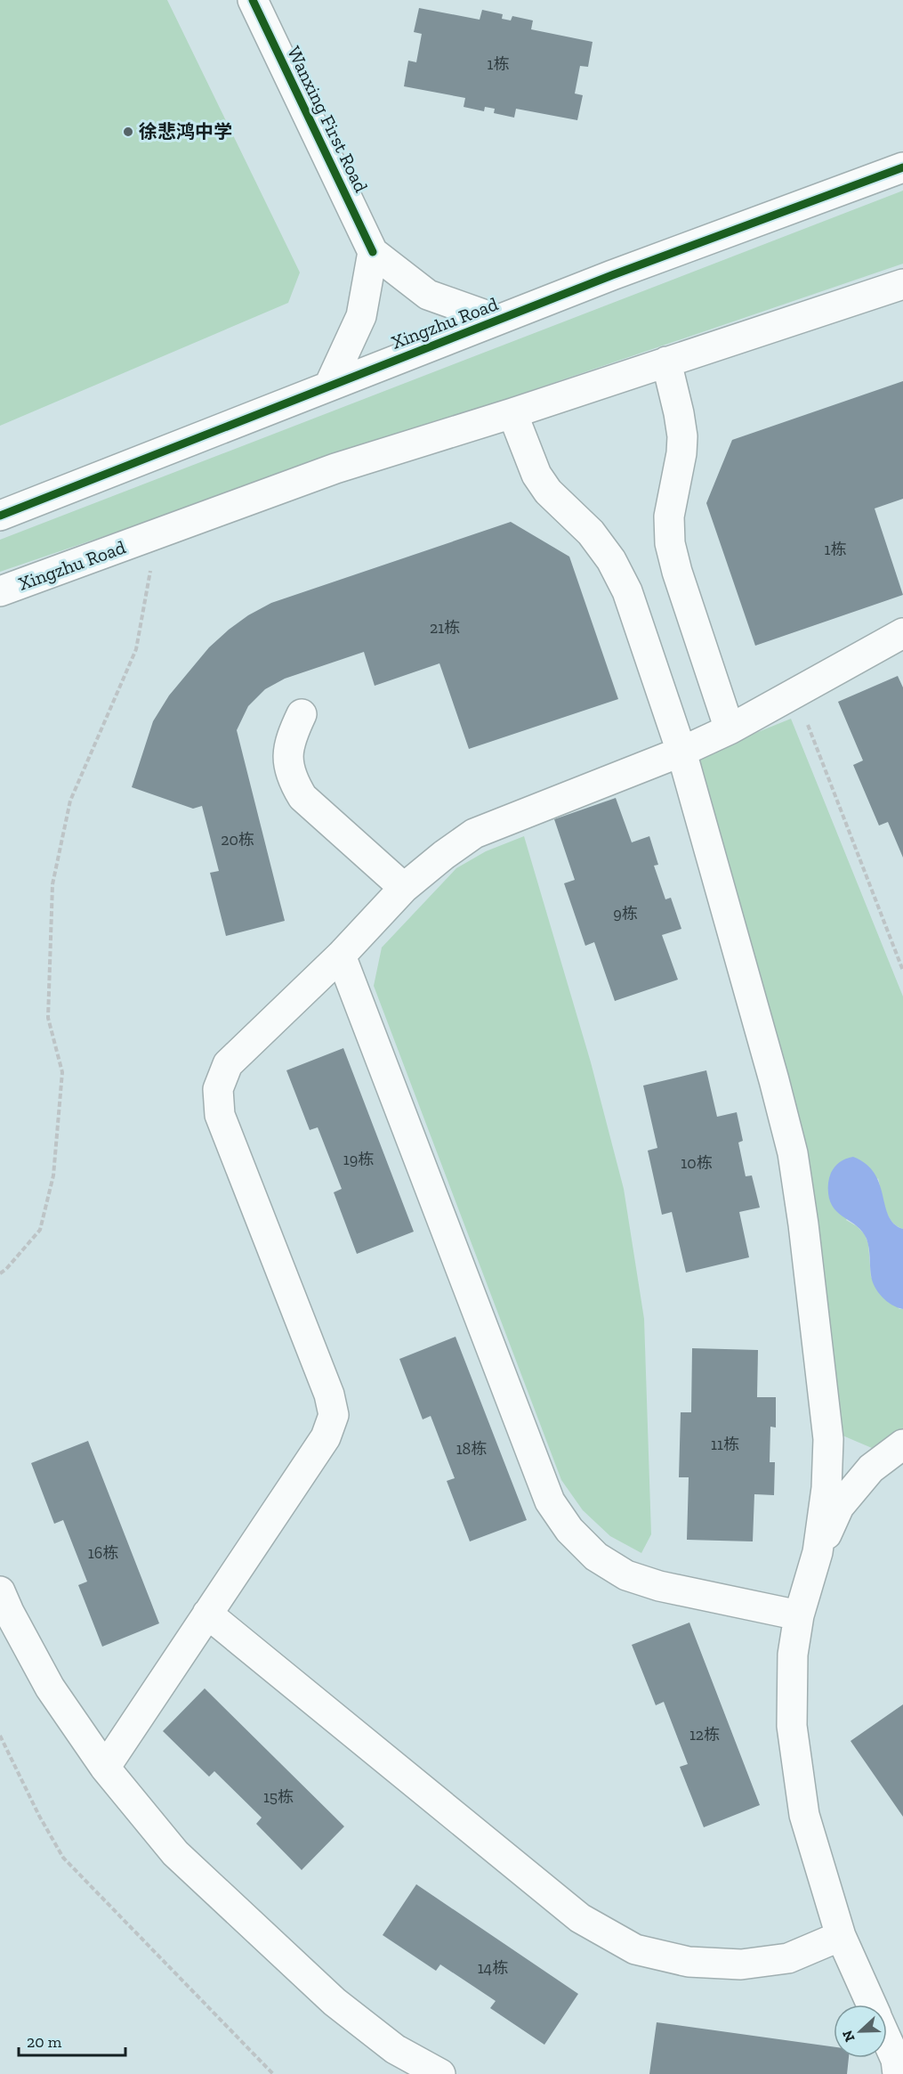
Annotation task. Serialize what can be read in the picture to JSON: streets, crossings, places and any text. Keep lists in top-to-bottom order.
{
  "streets": {
    "street": ["Wanxing First Road", "Xingzhu Road"]
  },
  "places": ["徐悲鸿中学"],
  "house_numbers": [
    "1栋",
    "1栋",
    "21栋",
    "20栋",
    "9栋",
    "19栋",
    "10栋",
    "11栋",
    "18栋",
    "16栋",
    "12栋",
    "15栋",
    "14栋"
  ],
  "scale_bar": "20 m",
  "north": "left"
}
